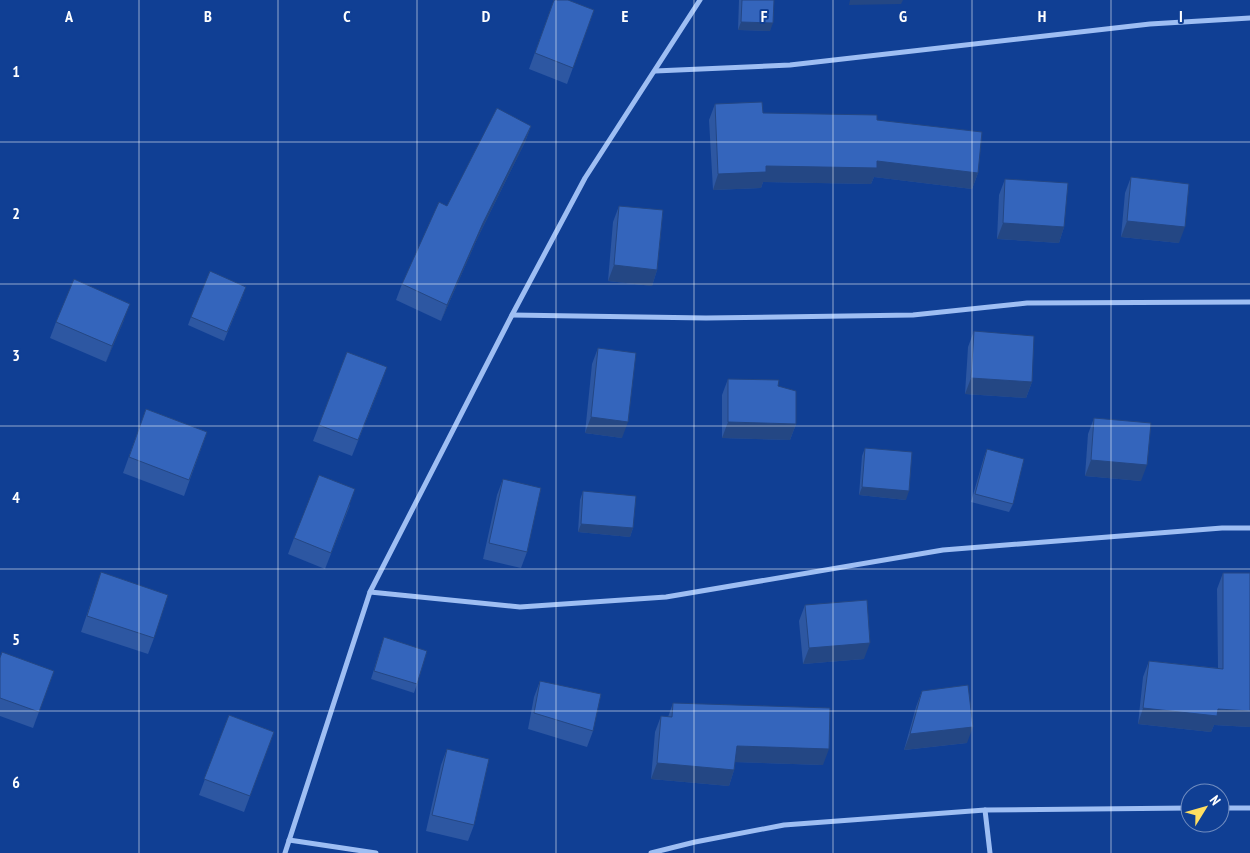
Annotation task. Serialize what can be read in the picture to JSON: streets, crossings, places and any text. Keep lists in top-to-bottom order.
{
  "north": "top right",
  "grid": {
    "columns": [
      "A",
      "B",
      "C",
      "D",
      "E",
      "F",
      "G",
      "H",
      "I"
    ],
    "rows": [
      "1",
      "2",
      "3",
      "4",
      "5",
      "6"
    ]
  }
}
